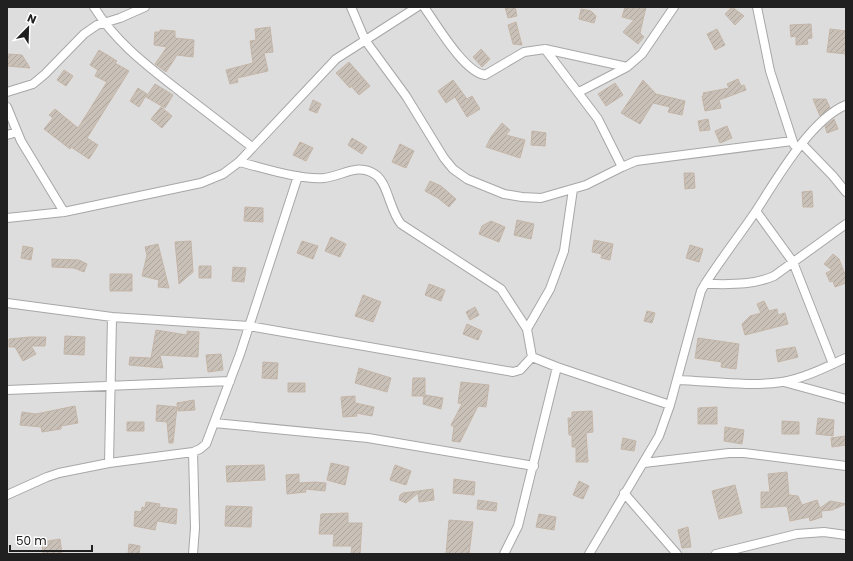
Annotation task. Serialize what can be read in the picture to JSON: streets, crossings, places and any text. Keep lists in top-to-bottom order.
{
  "scale_bar": "50 m",
  "north": "top right"
}
